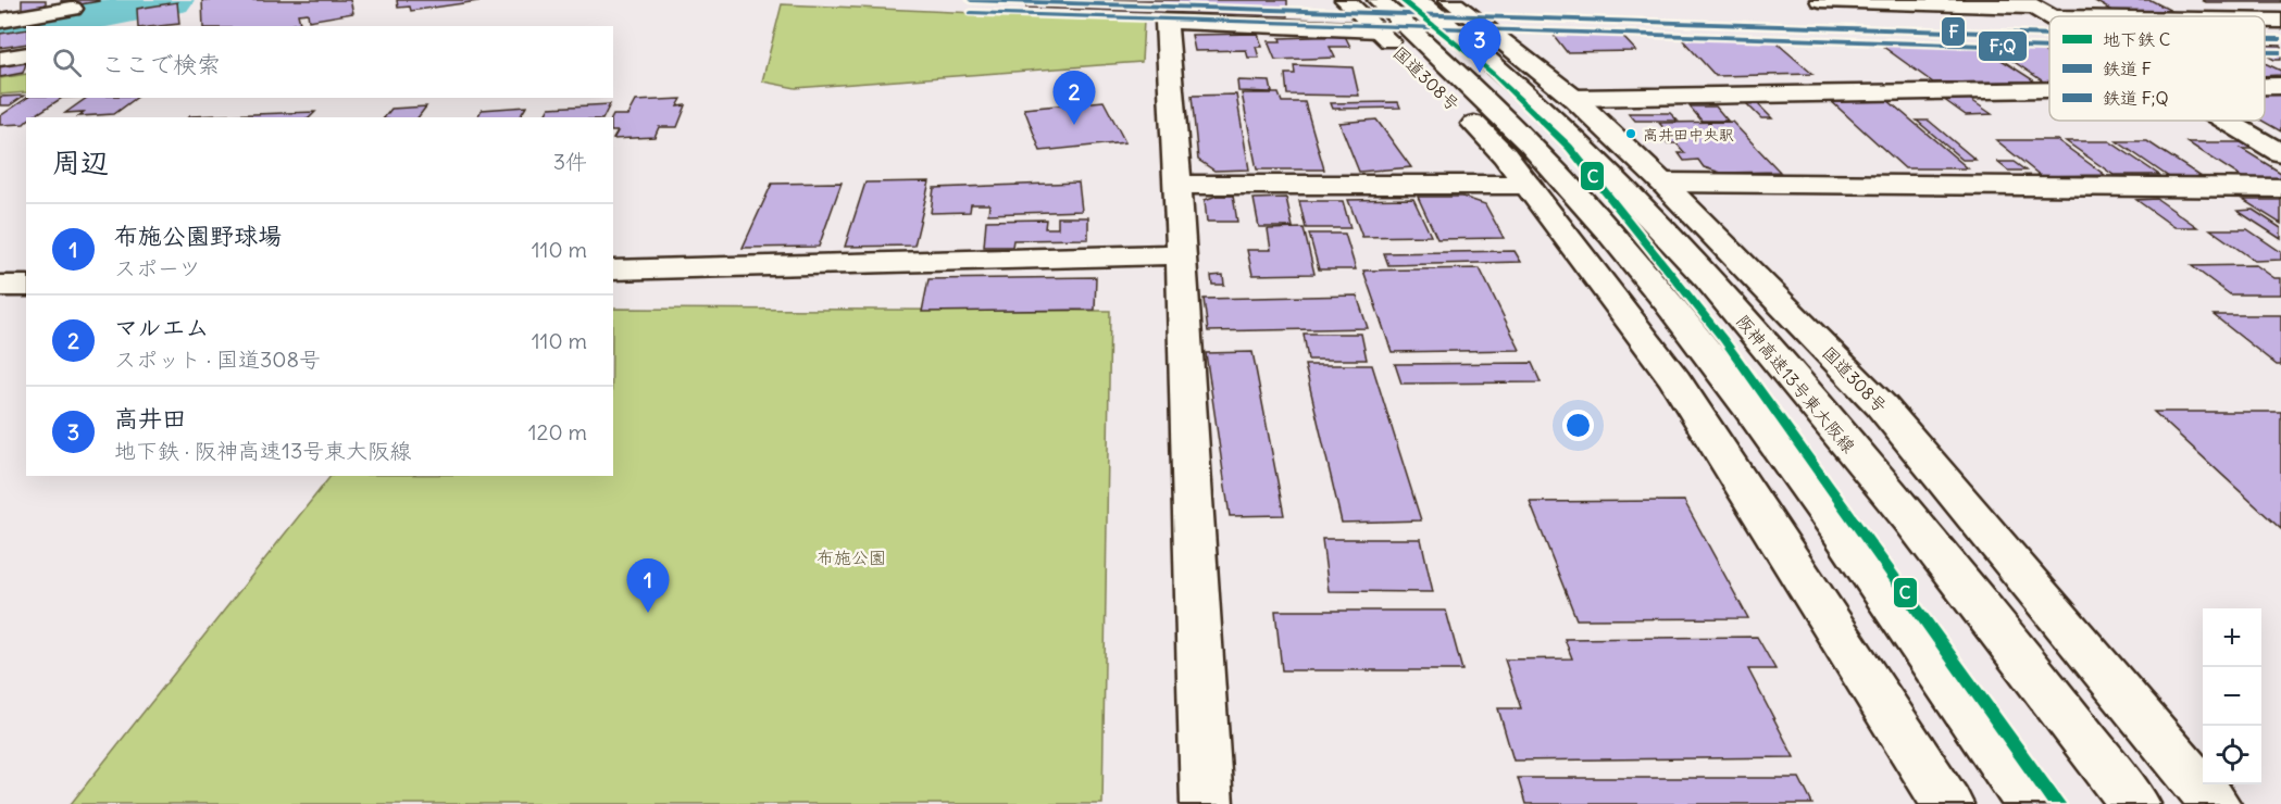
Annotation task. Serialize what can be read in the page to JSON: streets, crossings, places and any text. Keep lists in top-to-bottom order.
{
  "streets": {
    "main road": ["国道308号", "阪神高速13号東大阪線"]
  },
  "parks": ["布施公園"],
  "places": ["高井田中央駅"],
  "lines": ["metro line C", "rail line F", "rail line F;Q"],
  "legend": ["地下鉄 C", "鉄道 F", "鉄道 F;Q"],
  "page": {
    "pins": ["3", "2", "1"],
    "search": "ここで検索",
    "heading": ["周辺", "3件"],
    "list": [
      {
        "mark": "1",
        "name": "布施公園野球場",
        "note": "スポーツ",
        "value": "110 m"
      },
      {
        "mark": "2",
        "name": "マルエム",
        "note": "スポット · 国道308号",
        "value": "110 m"
      },
      {
        "mark": "3",
        "name": "高井田",
        "note": "地下鉄 · 阪神高速13号東大阪線",
        "value": "120 m"
      }
    ],
    "map_buttons": ["+", "−"]
  }
}
